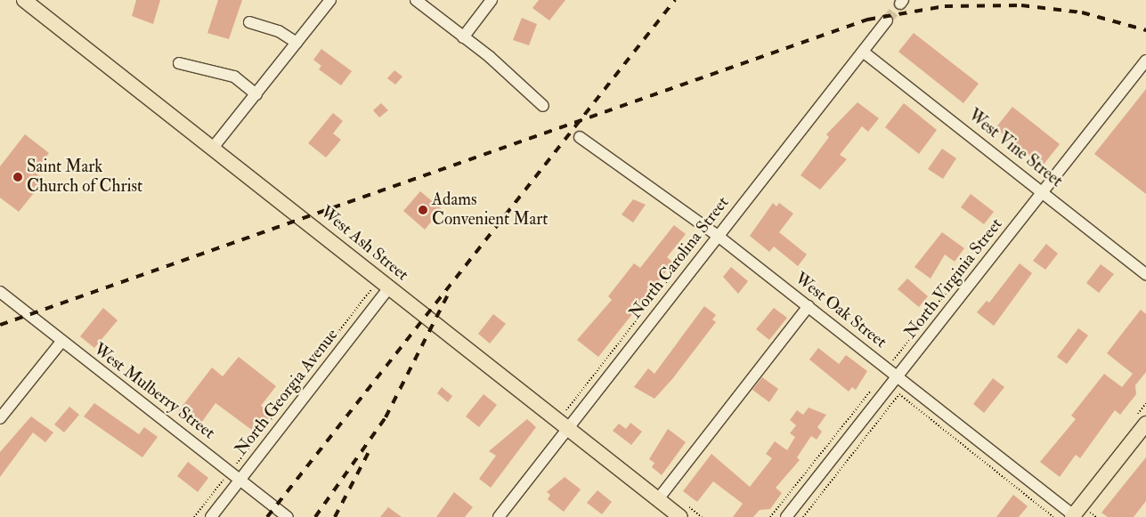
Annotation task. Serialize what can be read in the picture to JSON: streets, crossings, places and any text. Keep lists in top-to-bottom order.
{
  "streets": {
    "main road": ["West Ash Street"],
    "street": [
      "West Vine Street",
      "North Carolina Street",
      "North Virginia Street",
      "West Oak Street",
      "West Mulberry Street",
      "North Georgia Avenue"
    ]
  },
  "crossings": [
    ["West Vine Street", "North Carolina Street"],
    ["West Vine Street", "North Virginia Street"],
    ["West Ash Street", "North Carolina Street"],
    ["West Ash Street", "North Georgia Avenue"],
    ["North Carolina Street", "West Oak Street"],
    ["North Virginia Street", "West Oak Street"],
    ["West Mulberry Street", "North Georgia Avenue"]
  ],
  "places": ["Saint Mark Church of Christ", "Adams Convenient Mart"]
}
